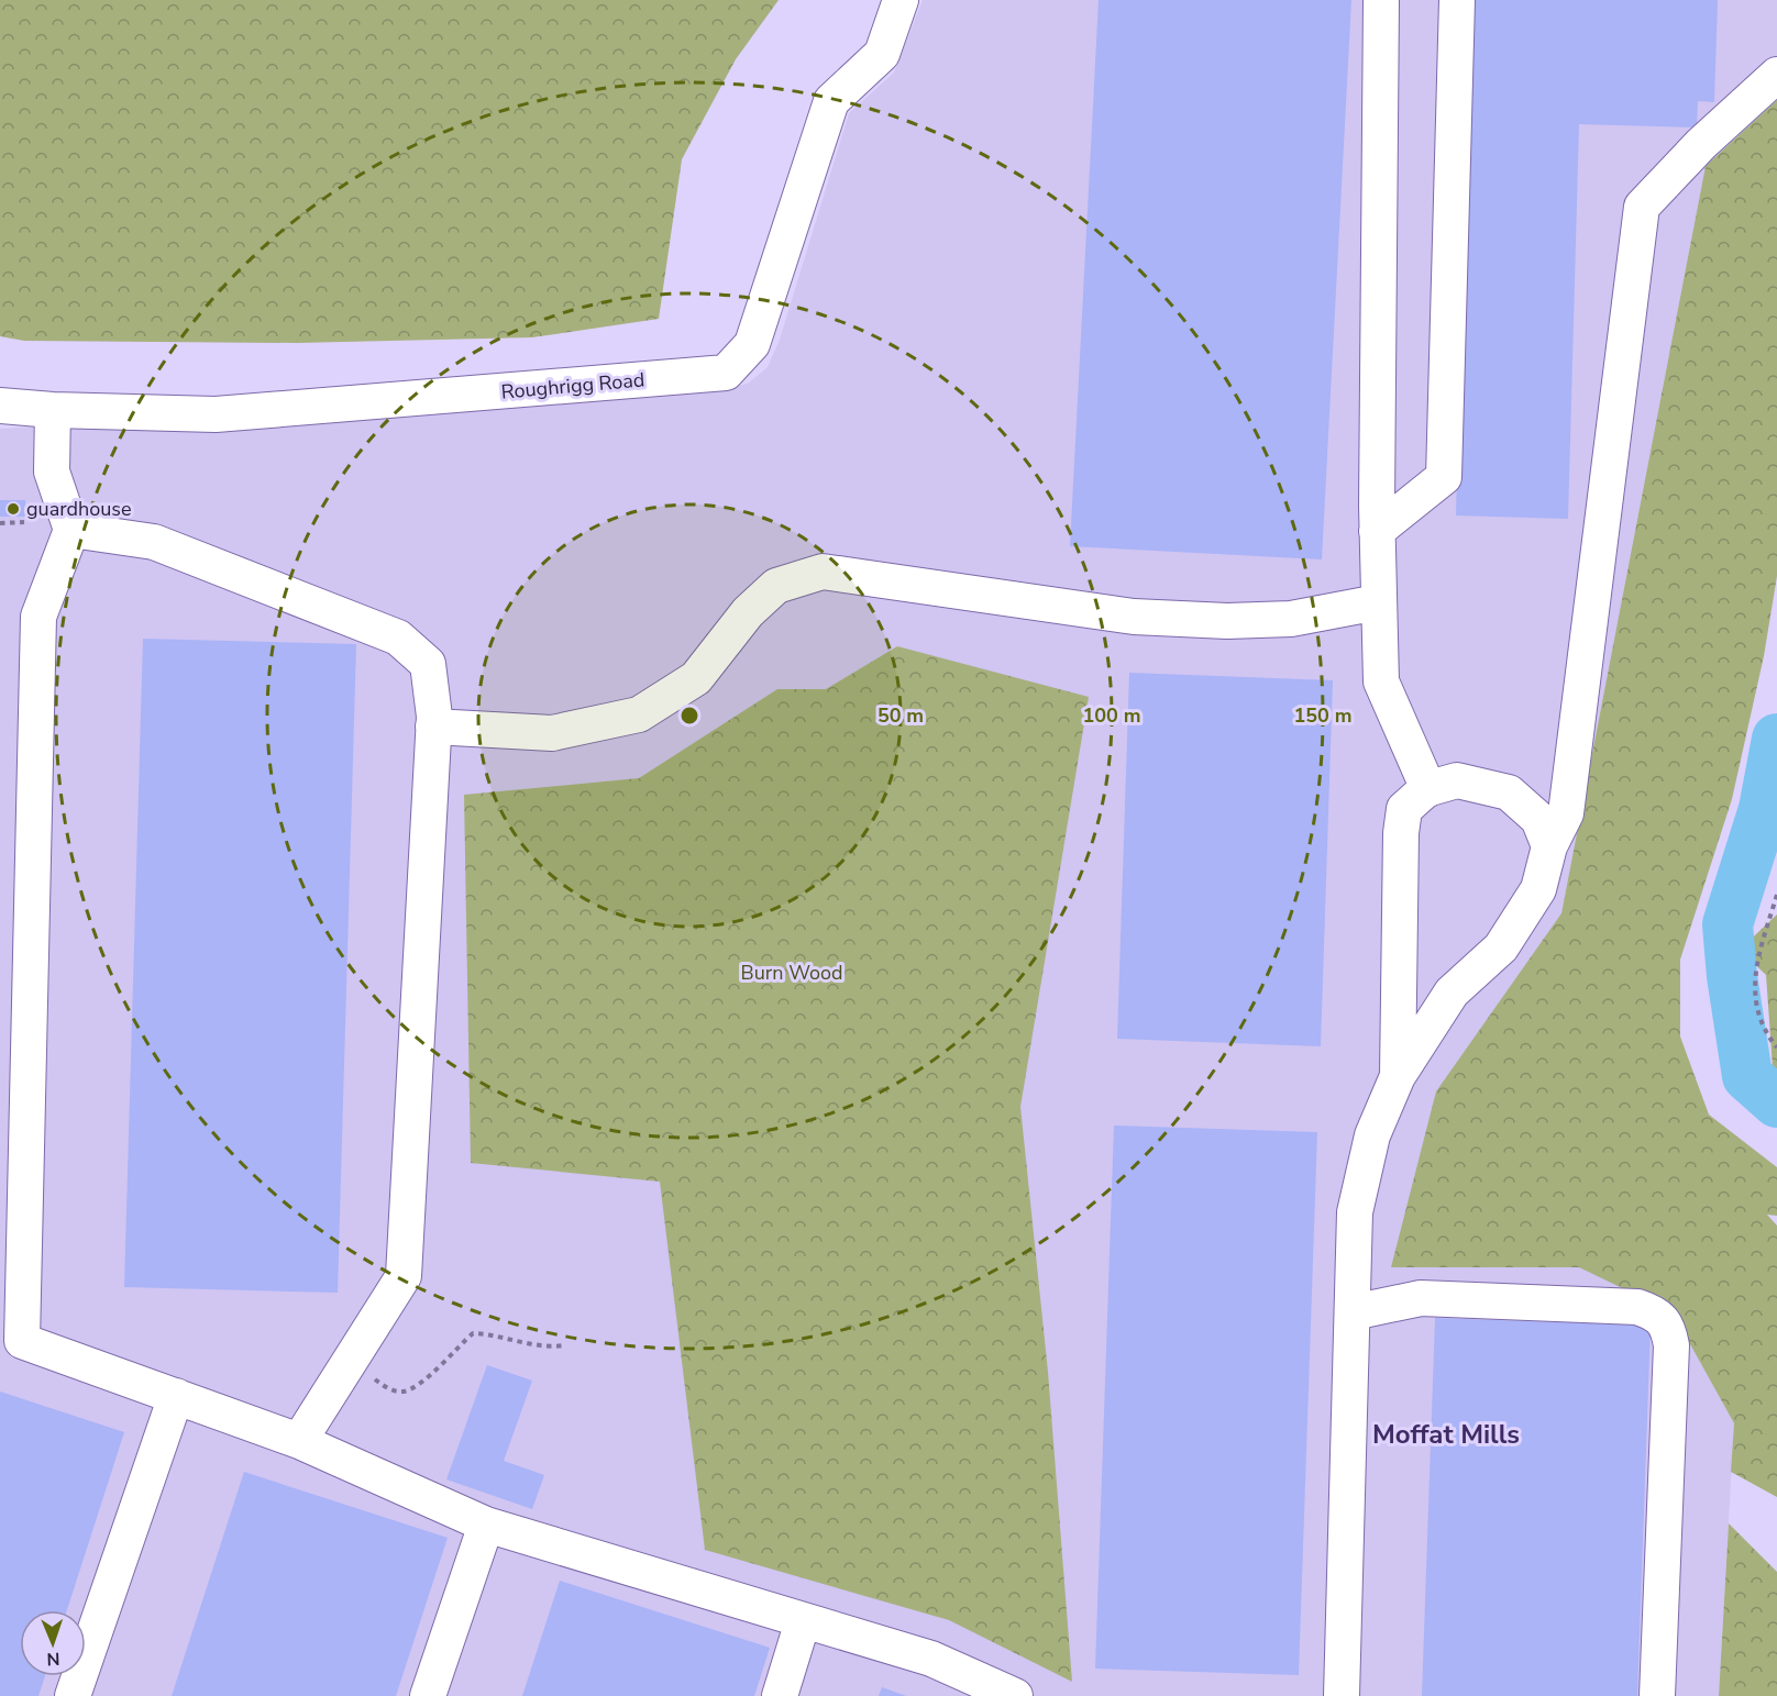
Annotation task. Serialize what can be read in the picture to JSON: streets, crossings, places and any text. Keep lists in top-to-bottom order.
{
  "streets": {
    "street": ["Roughrigg Road"]
  },
  "districts": ["Moffat Mills"],
  "parks": ["Burn Wood"],
  "places": ["guardhouse"],
  "north": "bottom",
  "rings": ["50 m", "100 m", "150 m"]
}
